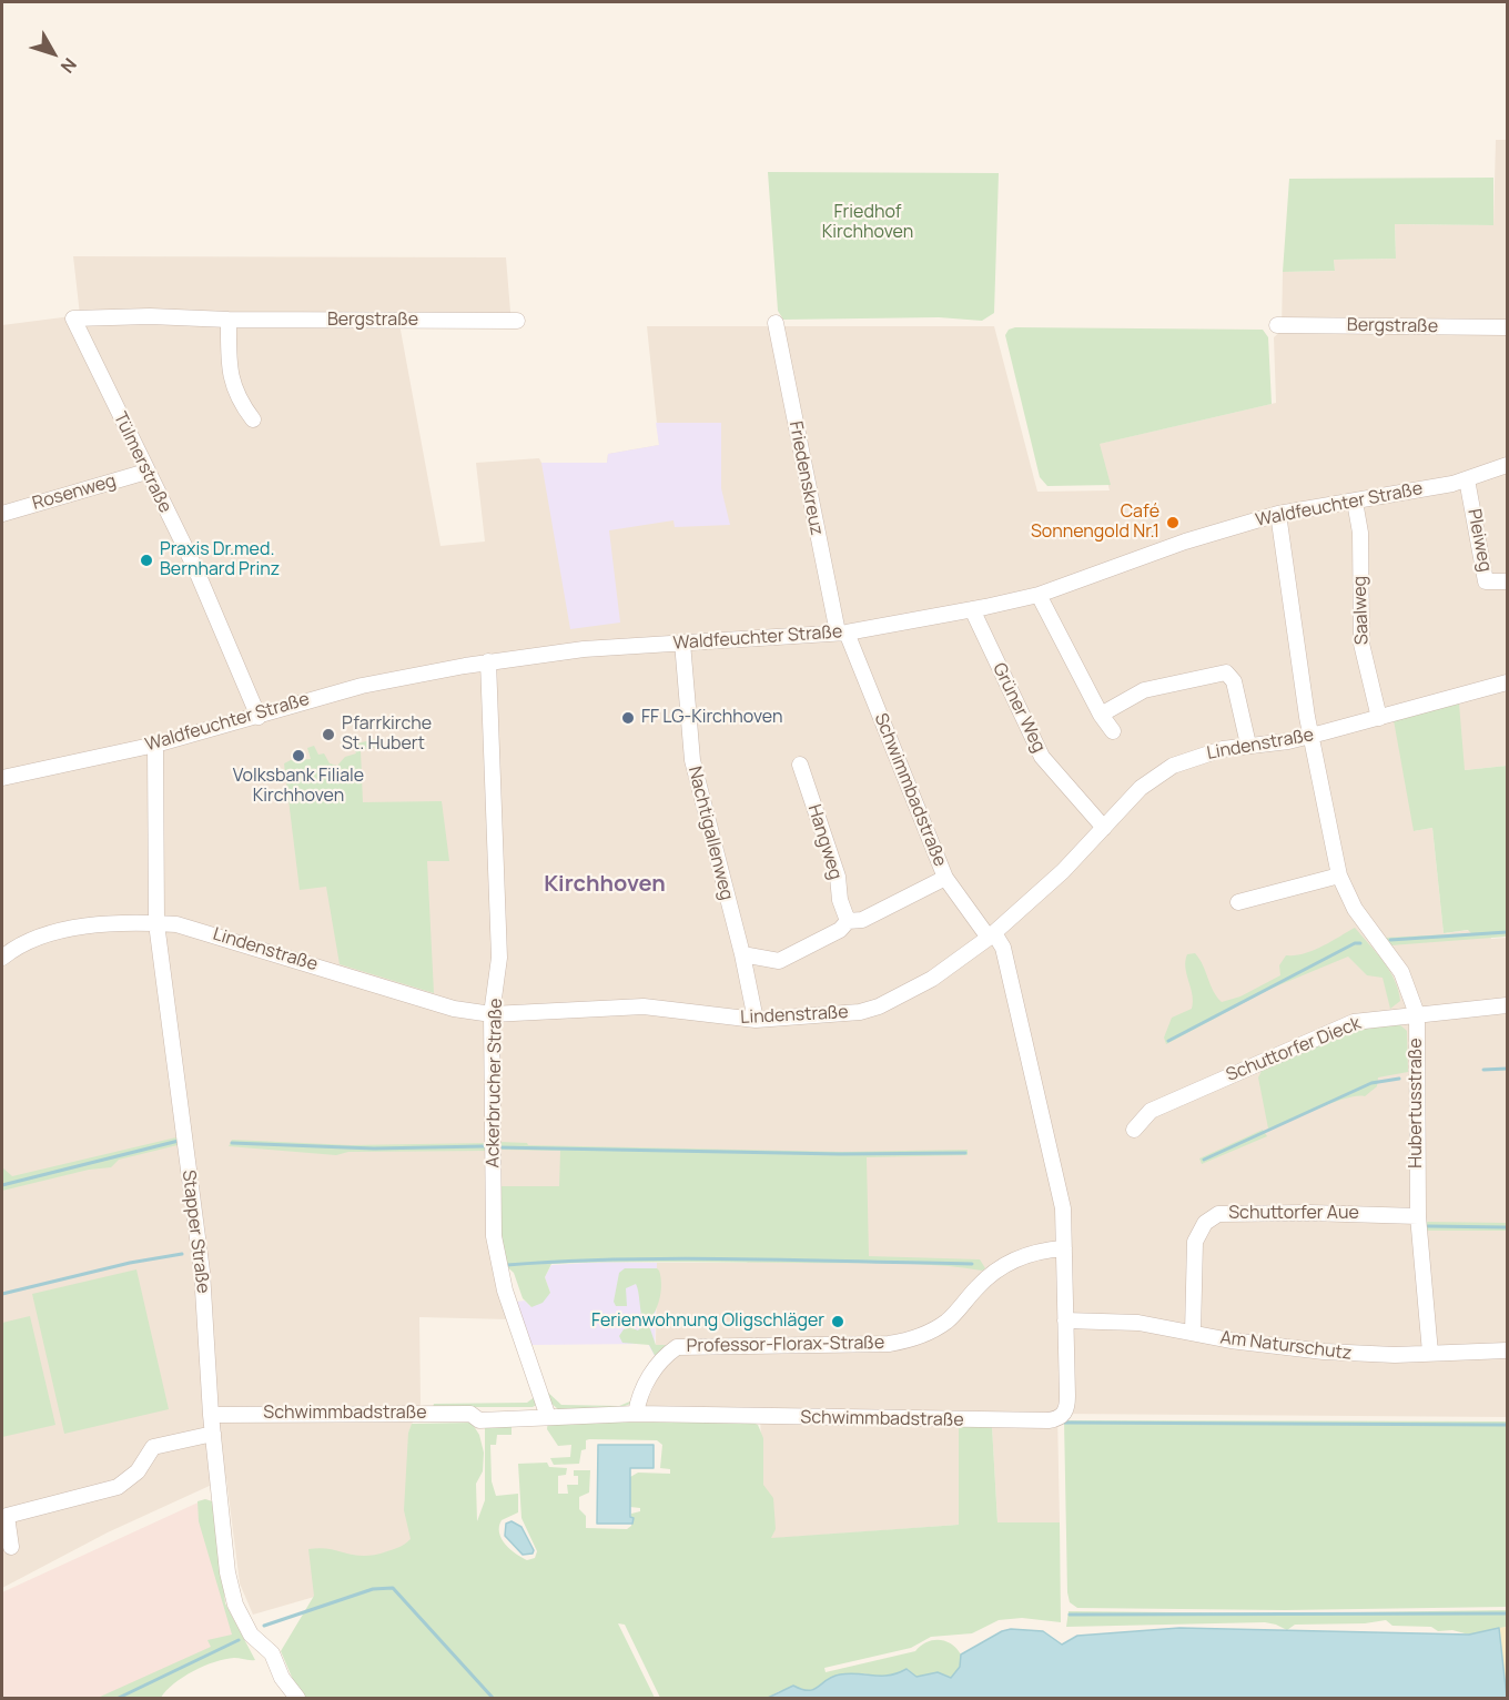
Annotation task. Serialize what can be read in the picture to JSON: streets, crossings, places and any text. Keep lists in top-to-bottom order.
{
  "streets": {
    "street": [
      "Bergstraße",
      "Tülmerstraße",
      "Friedenskreuz",
      "Rosenweg",
      "Waldfeuchter Straße",
      "Pleiweg",
      "Saalweg",
      "Grüner Weg",
      "Lindenstraße",
      "Schwimmbadstraße",
      "Nachtigallenweg",
      "Hangweg",
      "Schuttorfer Dieck",
      "Ackerbrucher Straße",
      "Hubertusstraße",
      "Schuttorfer Aue",
      "Stapper Straße",
      "Professor-Florax-Straße",
      "Am Naturschutz"
    ]
  },
  "crossings": [
    ["Bergstraße", "Tülmerstraße"],
    ["Tülmerstraße", "Rosenweg"],
    ["Tülmerstraße", "Waldfeuchter Straße"],
    ["Friedenskreuz", "Waldfeuchter Straße"],
    ["Friedenskreuz", "Schwimmbadstraße"],
    ["Waldfeuchter Straße", "Pleiweg"],
    ["Waldfeuchter Straße", "Saalweg"],
    ["Waldfeuchter Straße", "Grüner Weg"],
    ["Waldfeuchter Straße", "Schwimmbadstraße"],
    ["Waldfeuchter Straße", "Nachtigallenweg"],
    ["Waldfeuchter Straße", "Ackerbrucher Straße"],
    ["Waldfeuchter Straße", "Hubertusstraße"],
    ["Waldfeuchter Straße", "Stapper Straße"],
    ["Saalweg", "Lindenstraße"],
    ["Grüner Weg", "Lindenstraße"],
    ["Lindenstraße", "Schwimmbadstraße"],
    ["Lindenstraße", "Nachtigallenweg"],
    ["Lindenstraße", "Ackerbrucher Straße"],
    ["Lindenstraße", "Hubertusstraße"],
    ["Lindenstraße", "Stapper Straße"],
    ["Schwimmbadstraße", "Ackerbrucher Straße"],
    ["Schwimmbadstraße", "Stapper Straße"],
    ["Schwimmbadstraße", "Professor-Florax-Straße"],
    ["Schwimmbadstraße", "Am Naturschutz"],
    ["Schuttorfer Dieck", "Hubertusstraße"],
    ["Hubertusstraße", "Schuttorfer Aue"],
    ["Hubertusstraße", "Am Naturschutz"],
    ["Schuttorfer Aue", "Am Naturschutz"]
  ],
  "districts": ["Kirchhoven"],
  "parks": ["Friedhof Kirchhoven"],
  "places": [
    "Café Sonnengold Nr.1",
    "Praxis Dr.med. Bernhard Prinz",
    "FF LG-Kirchhoven",
    "Pfarrkirche St. Hubert",
    "Volksbank Filiale Kirchhoven",
    "Ferienwohnung Oligschläger"
  ],
  "north": "bottom right"
}
